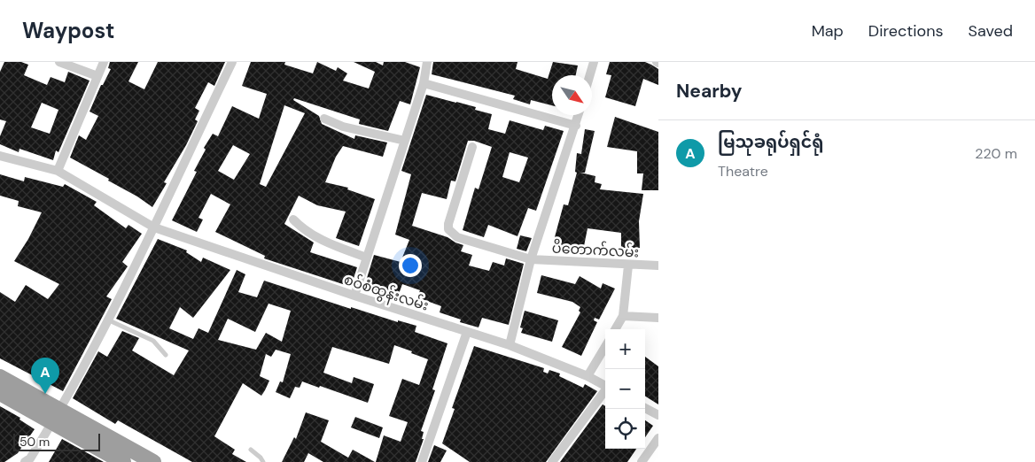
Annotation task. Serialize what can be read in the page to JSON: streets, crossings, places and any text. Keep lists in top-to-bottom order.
{
  "streets": {
    "street": ["ပိတောက်လမ်း", "စဝ်စံထွန်းလမ်း"]
  },
  "scale_bar": "50 m",
  "north": "bottom right",
  "page": {
    "header": "Waypost",
    "nav": ["Map", "Directions", "Saved"],
    "heading": "Nearby",
    "list": [
      {
        "mark": "A",
        "name": "မြသုခရုပ်ရှင်ရုံ",
        "note": "Theatre",
        "value": "220 m"
      }
    ],
    "map_buttons": ["+", "−"],
    "pins": "A",
    "scale": "50 m"
  }
}
